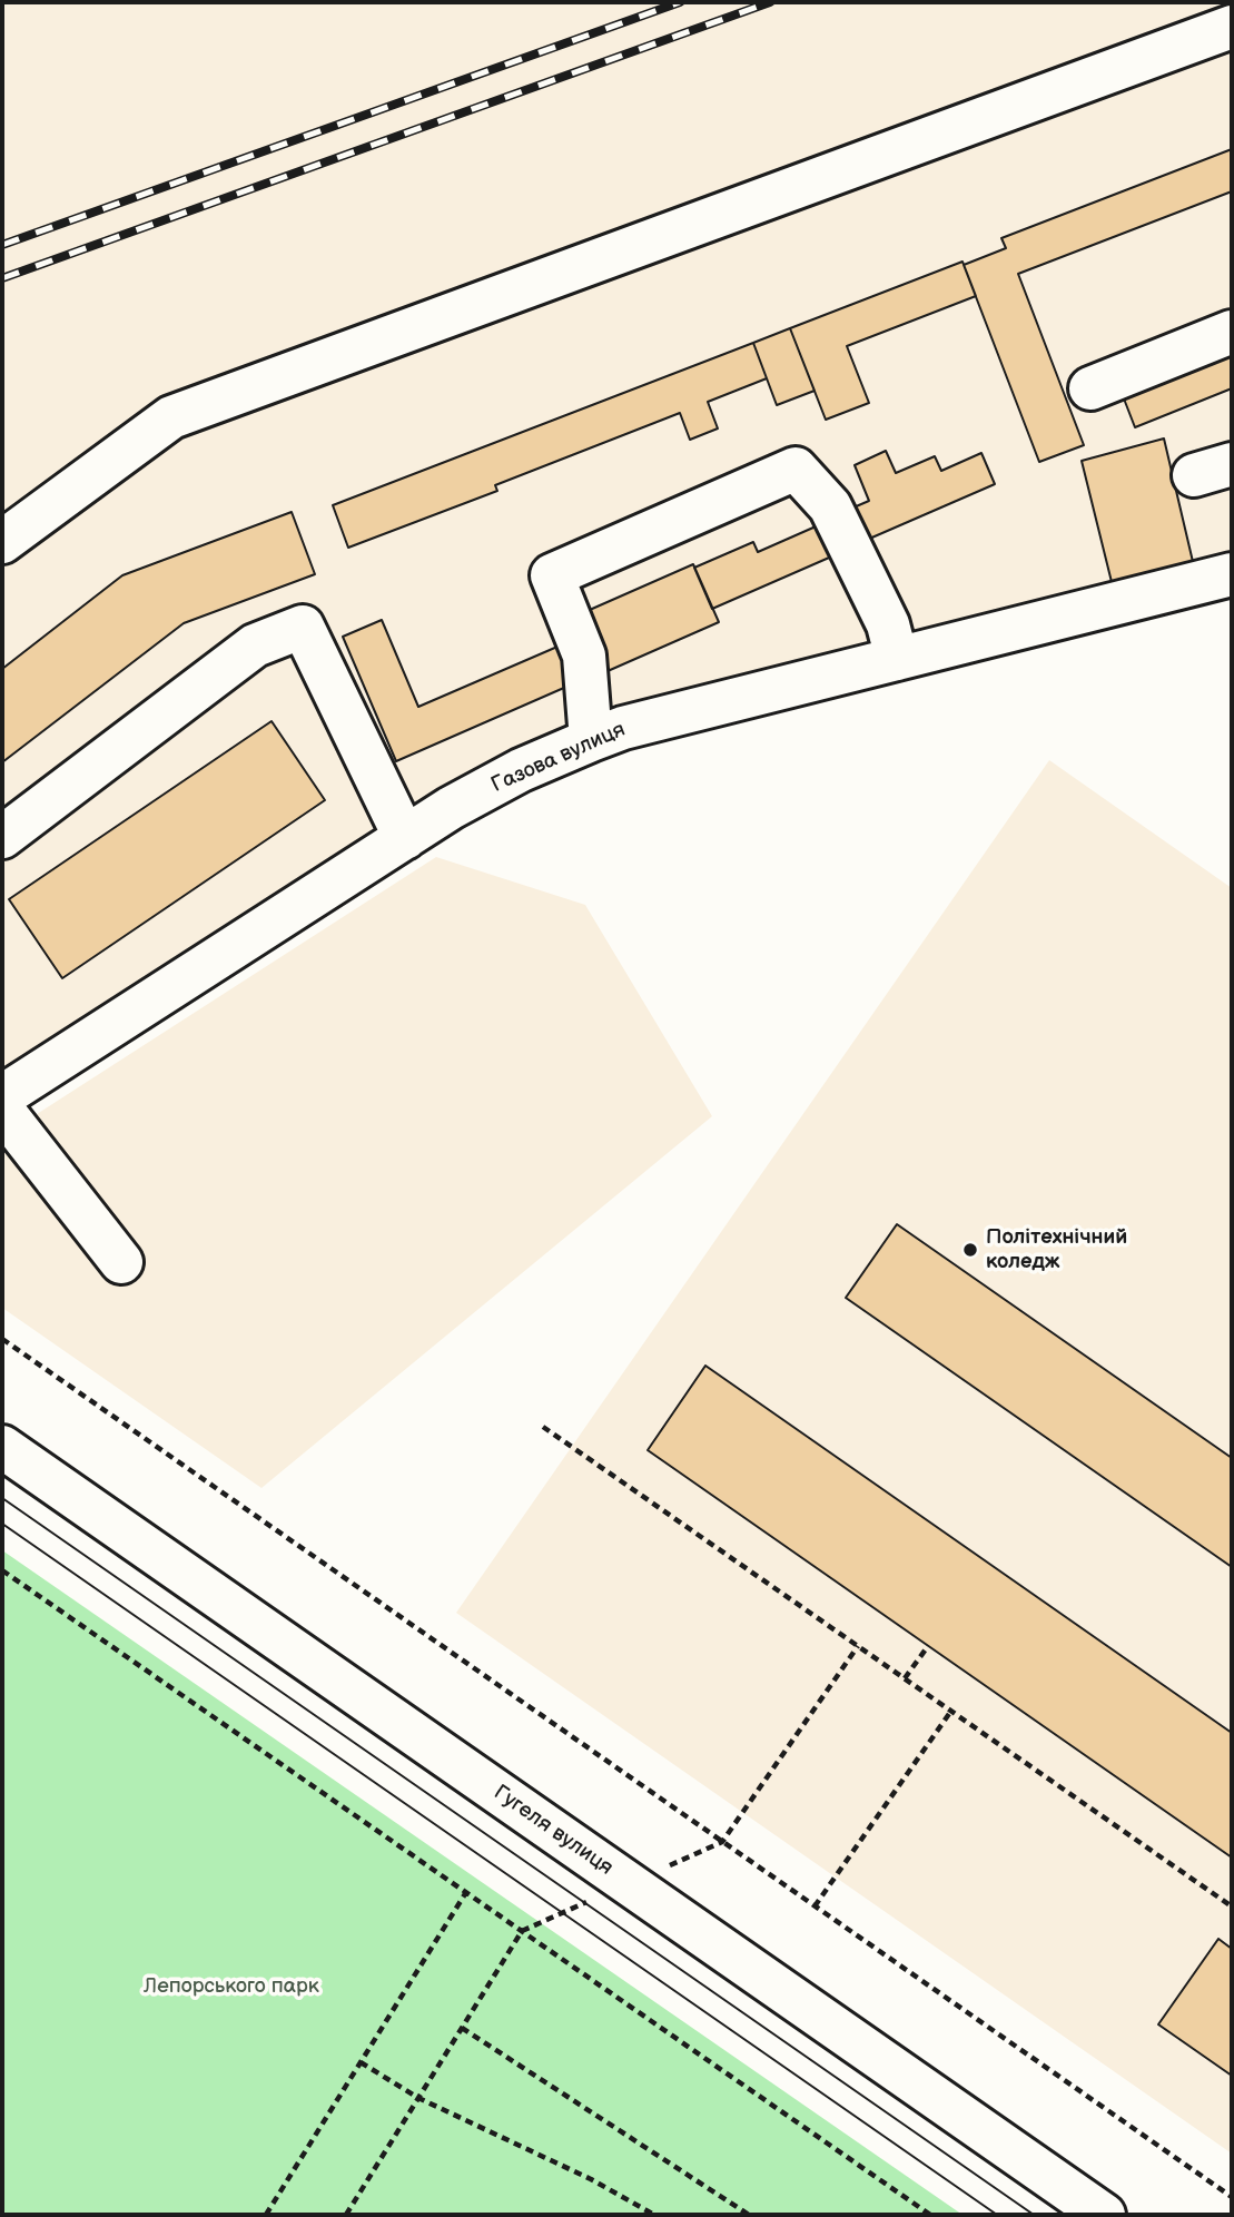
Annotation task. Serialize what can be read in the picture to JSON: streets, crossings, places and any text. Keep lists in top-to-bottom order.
{
  "streets": {
    "street": ["Газова вулиця", "Гугеля вулиця"]
  },
  "parks": ["Лепорського парк"],
  "places": ["Політехнічний коледж"]
}
